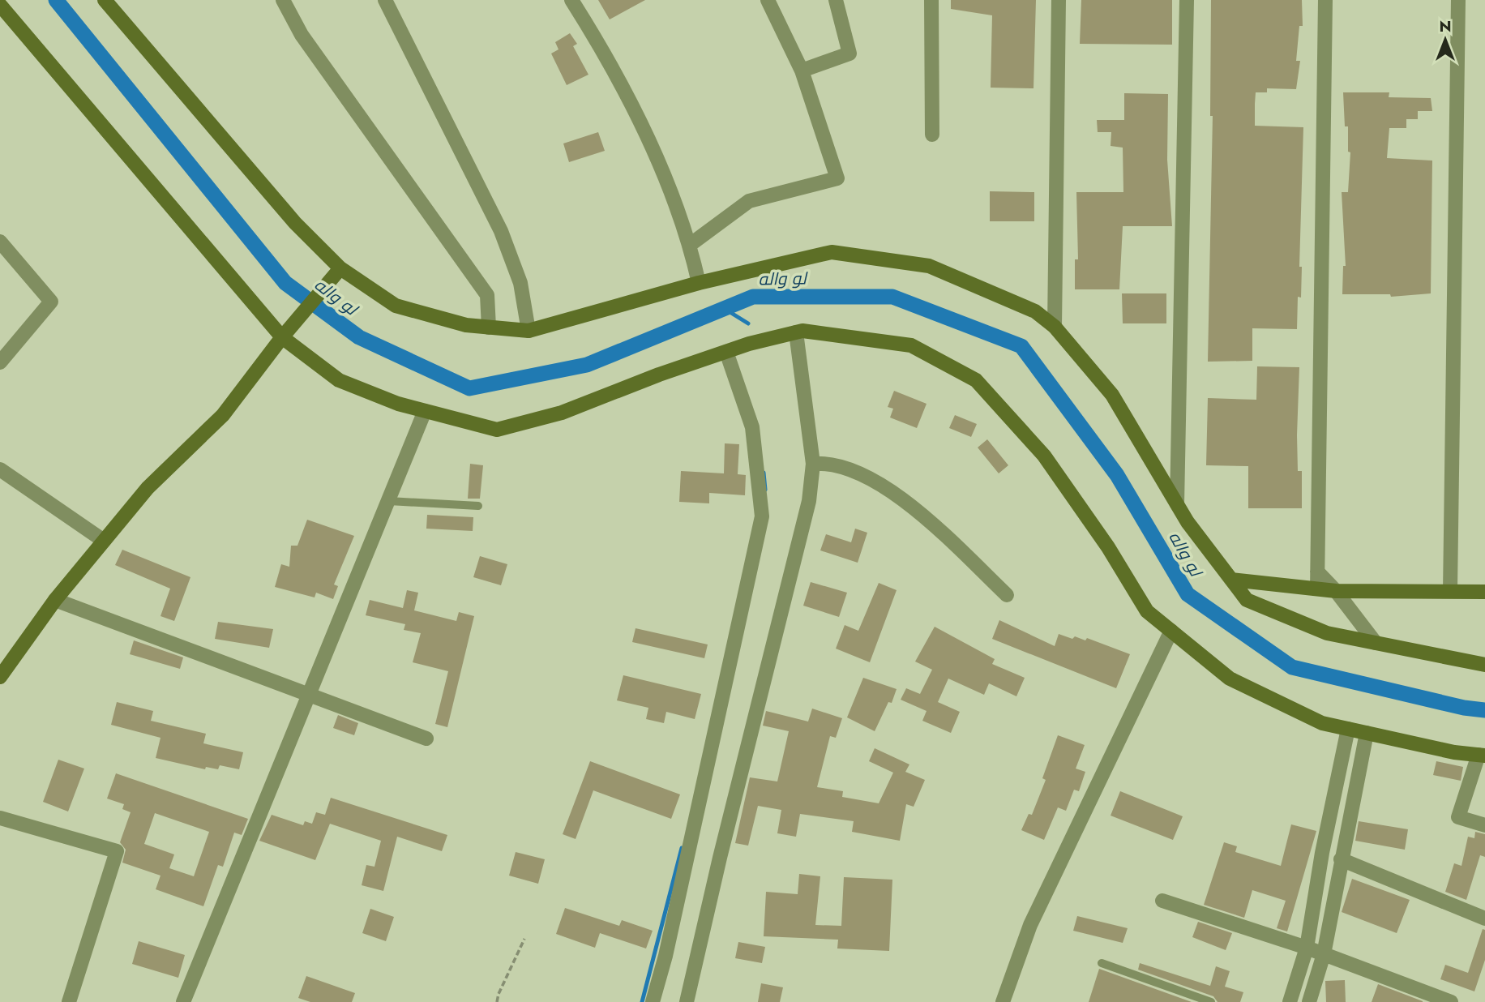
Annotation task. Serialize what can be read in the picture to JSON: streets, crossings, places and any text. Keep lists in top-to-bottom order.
{
  "water": ["لو واله"],
  "north": "top"
}
